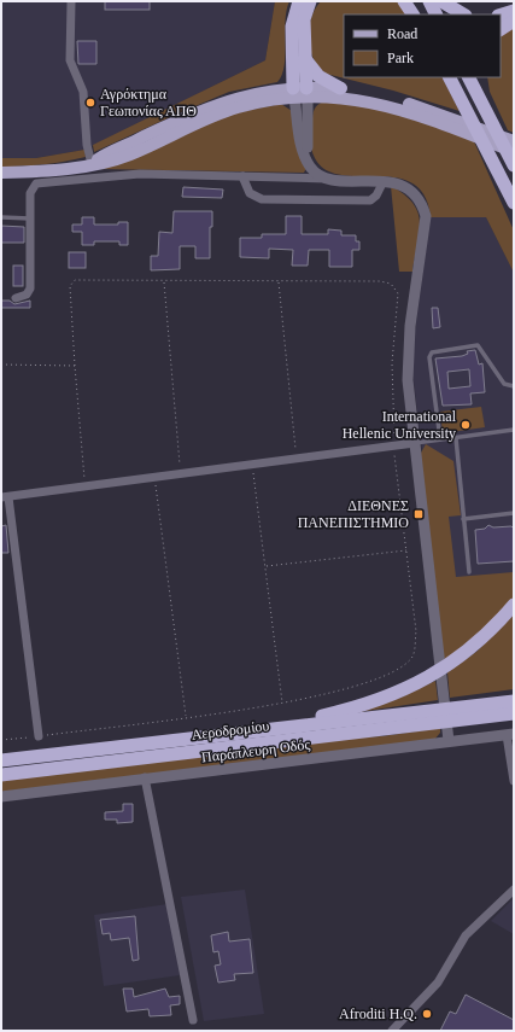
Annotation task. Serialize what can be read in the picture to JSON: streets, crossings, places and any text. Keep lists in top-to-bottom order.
{
  "streets": {
    "highway": ["Αεροδρομίου"],
    "street": ["Παράπλευρη Οδός"]
  },
  "places": {
    "other": ["Αγρόκτημα Γεωπονίας ΑΠΘ", "International Hellenic University", "Afroditi H.Q."],
    "transit": ["ΔΙΕΘΝΕΣ ΠΑΝΕΠΙΣΤΗΜΙΟ"]
  },
  "legend": ["Road", "Park"]
}
